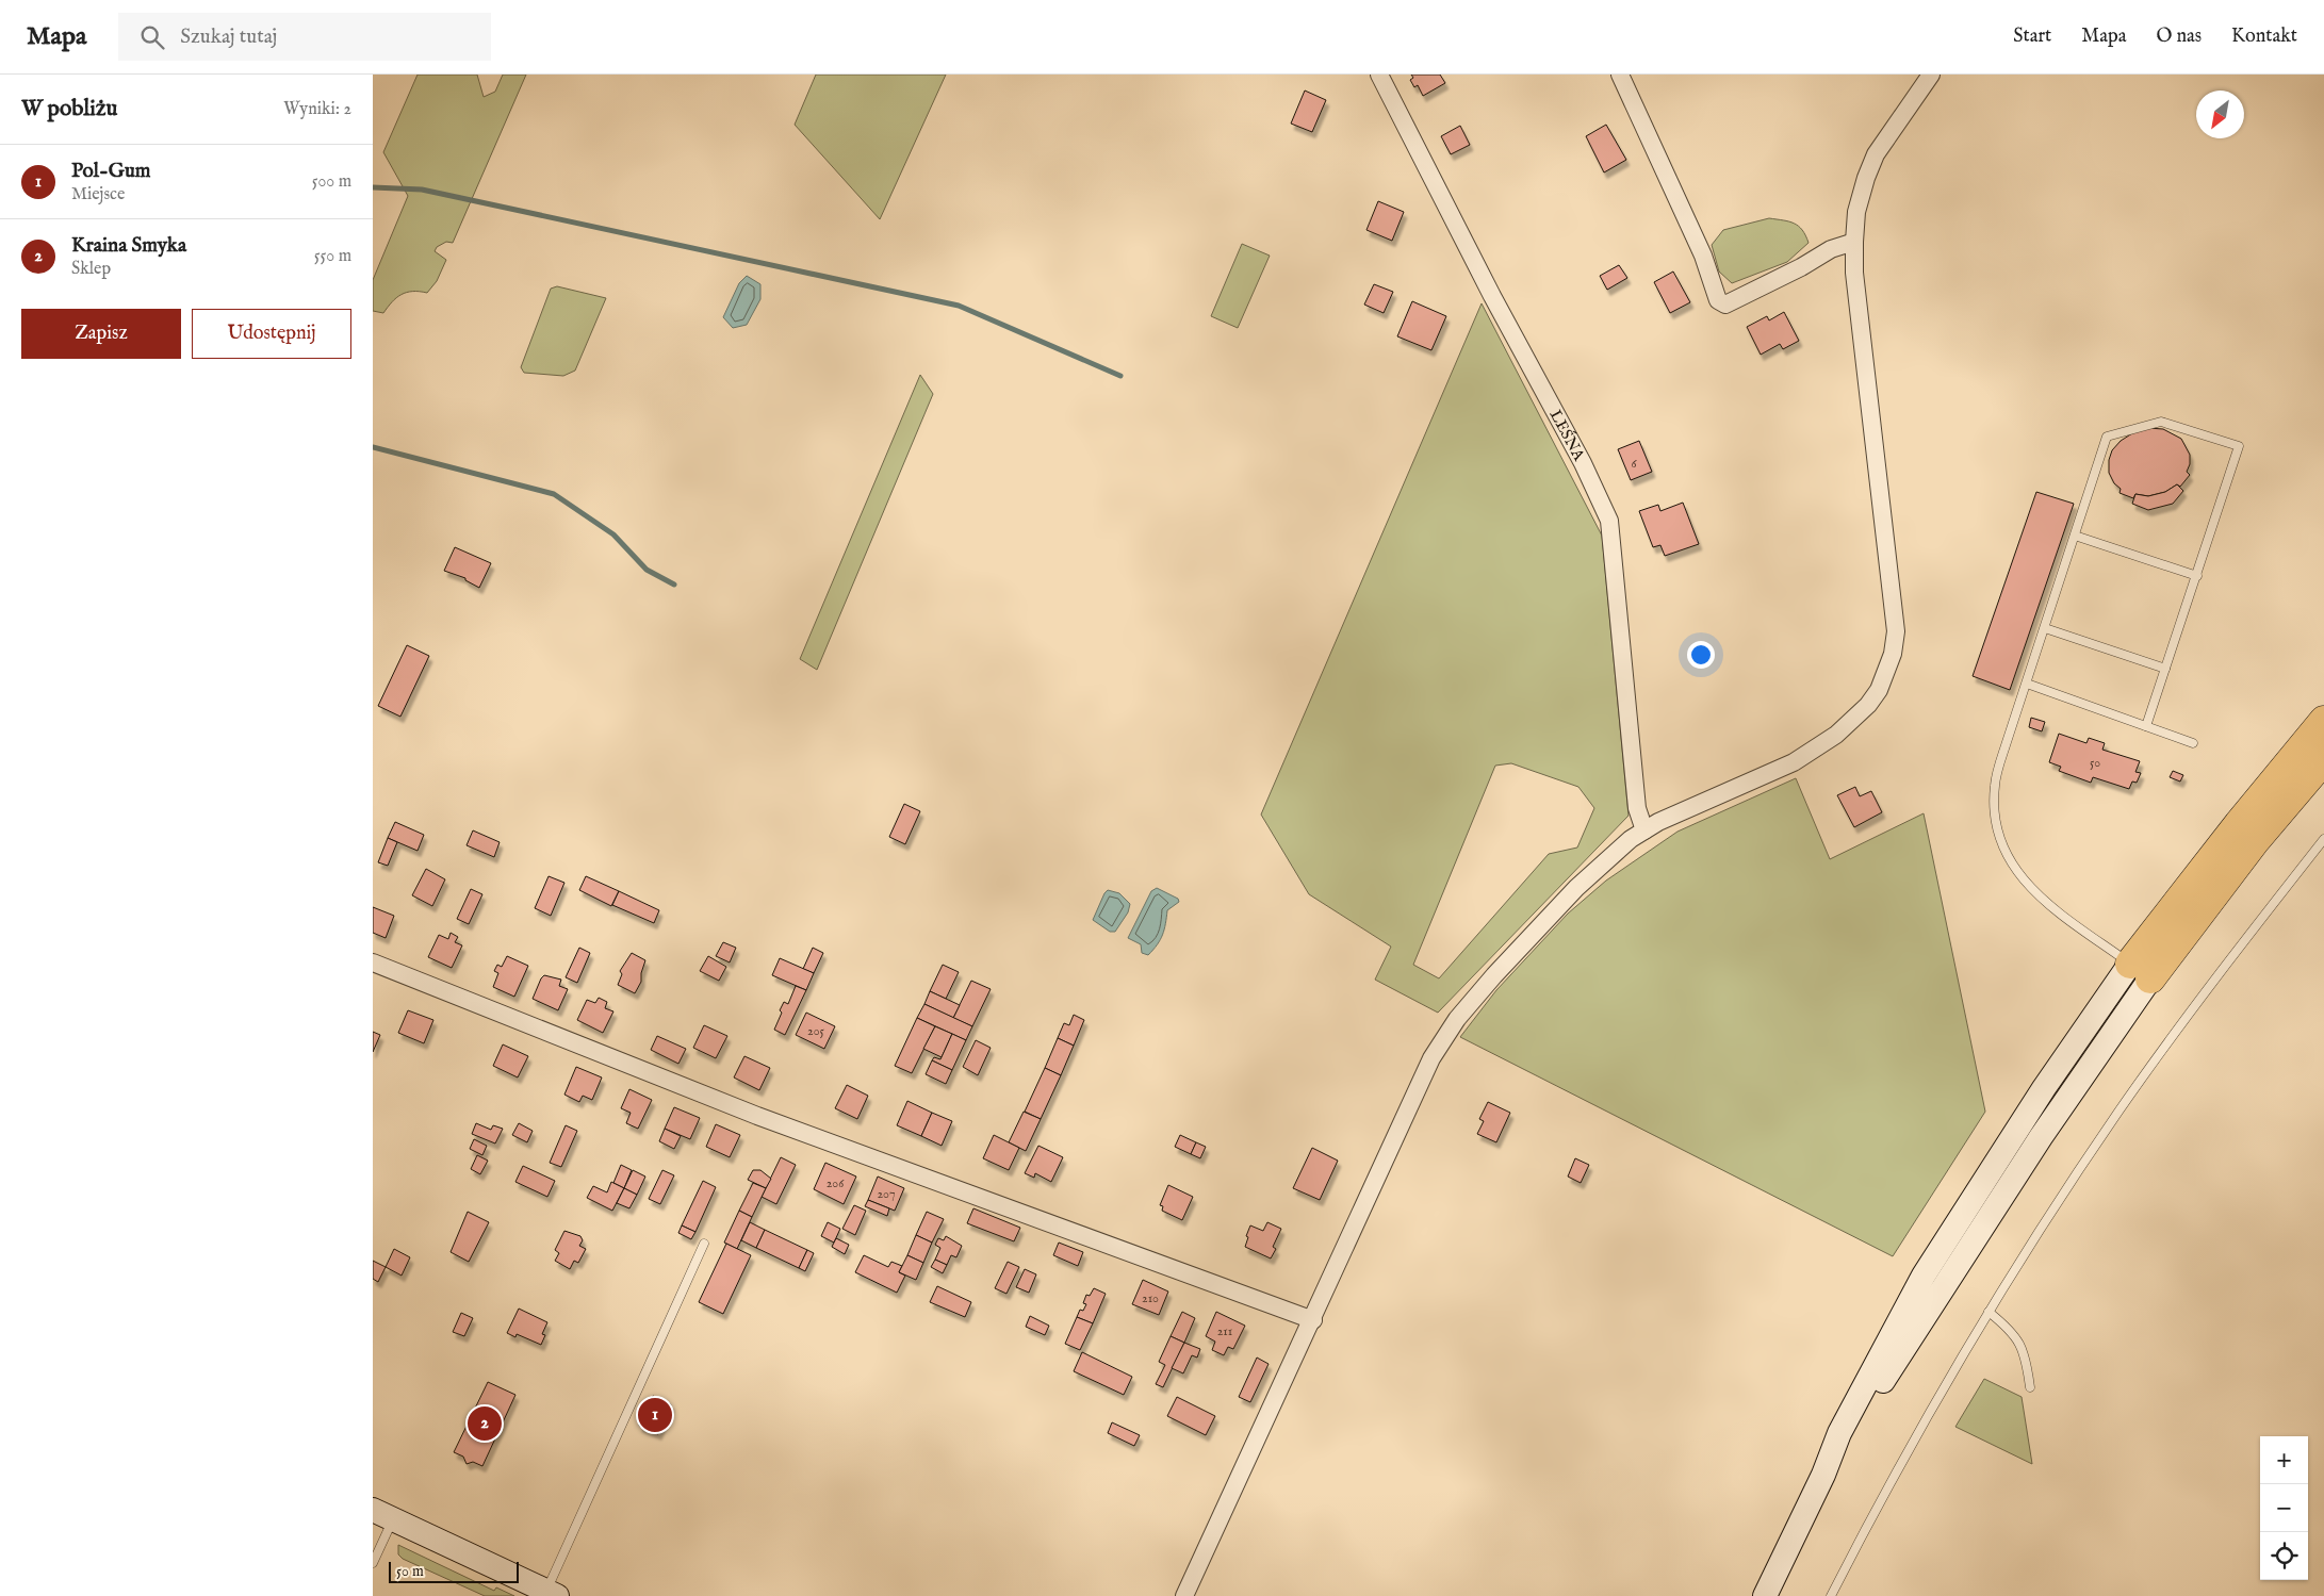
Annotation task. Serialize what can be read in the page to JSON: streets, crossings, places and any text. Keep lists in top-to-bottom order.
{
  "streets": {
    "street": ["LEŚNA"]
  },
  "house_numbers": [
    "6",
    "50",
    "205",
    "206",
    "207",
    "210",
    "211"
  ],
  "scale_bar": "50 m",
  "north": "bottom left",
  "page": {
    "header": "Mapa",
    "search": "Szukaj tutaj",
    "nav": [
      "Start",
      "Mapa",
      "O nas",
      "Kontakt"
    ],
    "heading": ["W pobliżu", "Wyniki: 2"],
    "list": [
      {
        "mark": "1",
        "name": "Pol-Gum",
        "note": "Miejsce",
        "value": "500 m"
      },
      {
        "mark": "2",
        "name": "Kraina Smyka",
        "note": "Sklep",
        "value": "550 m"
      }
    ],
    "buttons": ["Zapisz", "Udostępnij"],
    "pins": ["1", "2"],
    "map_buttons": ["+", "−"],
    "scale": "50 m"
  }
}
